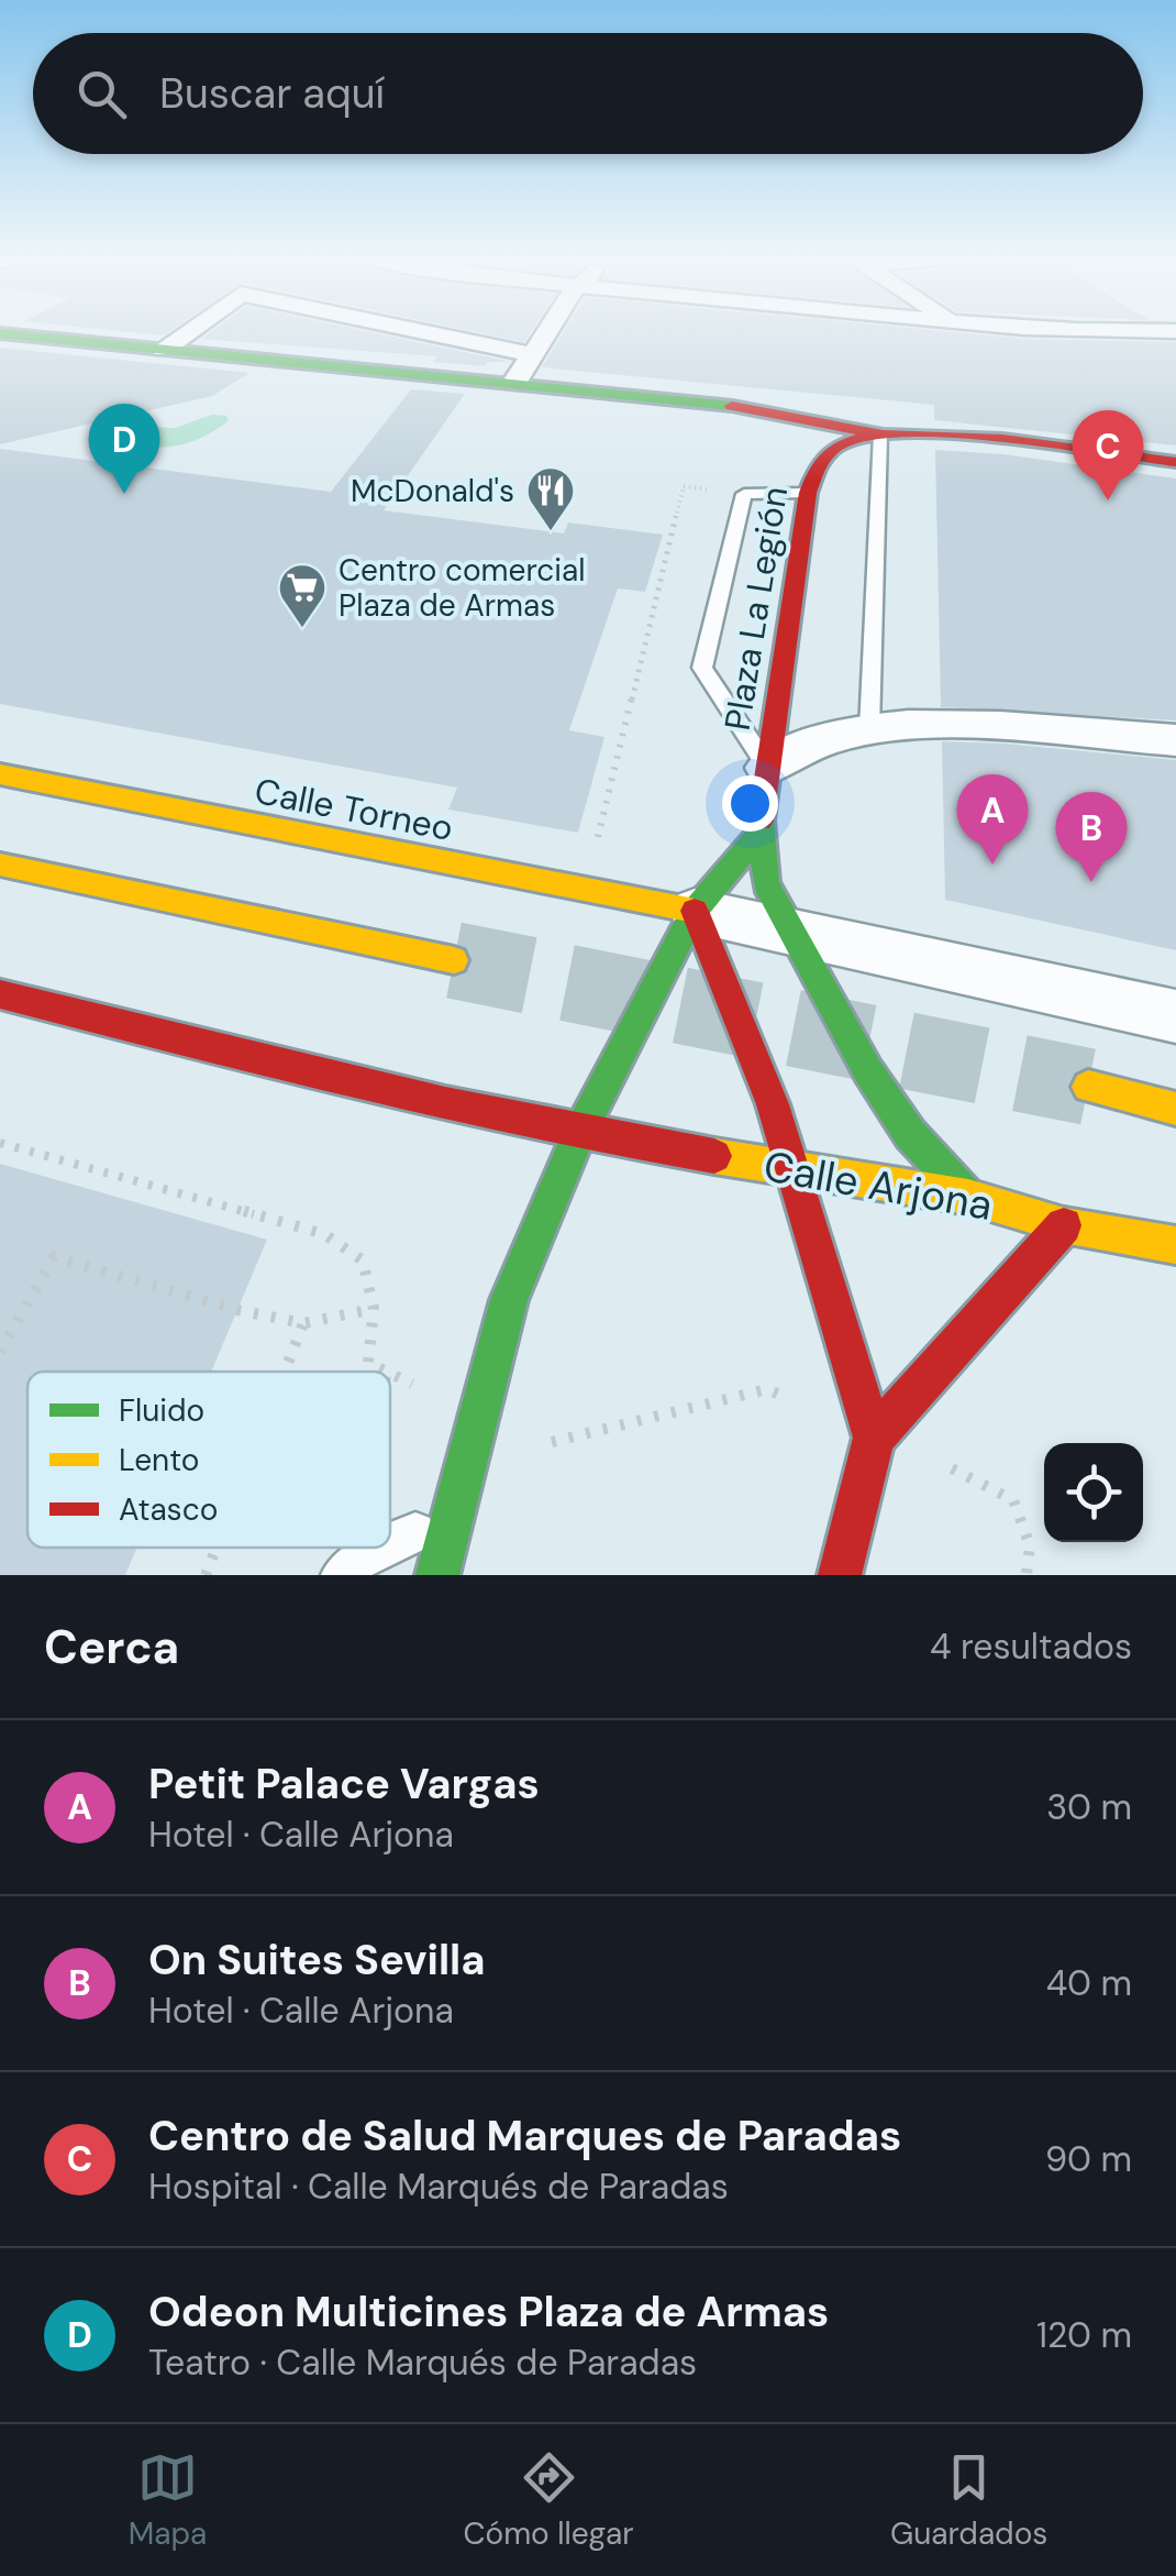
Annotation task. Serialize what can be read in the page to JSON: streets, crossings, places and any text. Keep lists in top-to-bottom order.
{
  "streets": {
    "main road": ["Plaza La Legión", "Calle Torneo", "Calle Arjona"]
  },
  "places": {
    "restaurant": ["McDonald's"],
    "supermarket": ["Centro comercial Plaza de Armas"]
  },
  "legend": ["Fluido", "Lento", "Atasco"],
  "page": {
    "search": "Buscar aquí",
    "pins": [
      "D",
      "C",
      "A",
      "B"
    ],
    "heading": ["Cerca", "4 resultados"],
    "list": [
      {
        "mark": "A",
        "name": "Petit Palace Vargas",
        "note": "Hotel · Calle Arjona",
        "value": "30 m"
      },
      {
        "mark": "B",
        "name": "On Suites Sevilla",
        "note": "Hotel · Calle Arjona",
        "value": "40 m"
      },
      {
        "mark": "C",
        "name": "Centro de Salud Marques de Paradas",
        "note": "Hospital · Calle Marqués de Paradas",
        "value": "90 m"
      },
      {
        "mark": "D",
        "name": "Odeon Multicines Plaza de Armas",
        "note": "Teatro · Calle Marqués de Paradas",
        "value": "120 m"
      }
    ],
    "nav": ["Mapa", "Cómo llegar", "Guardados"]
  }
}
